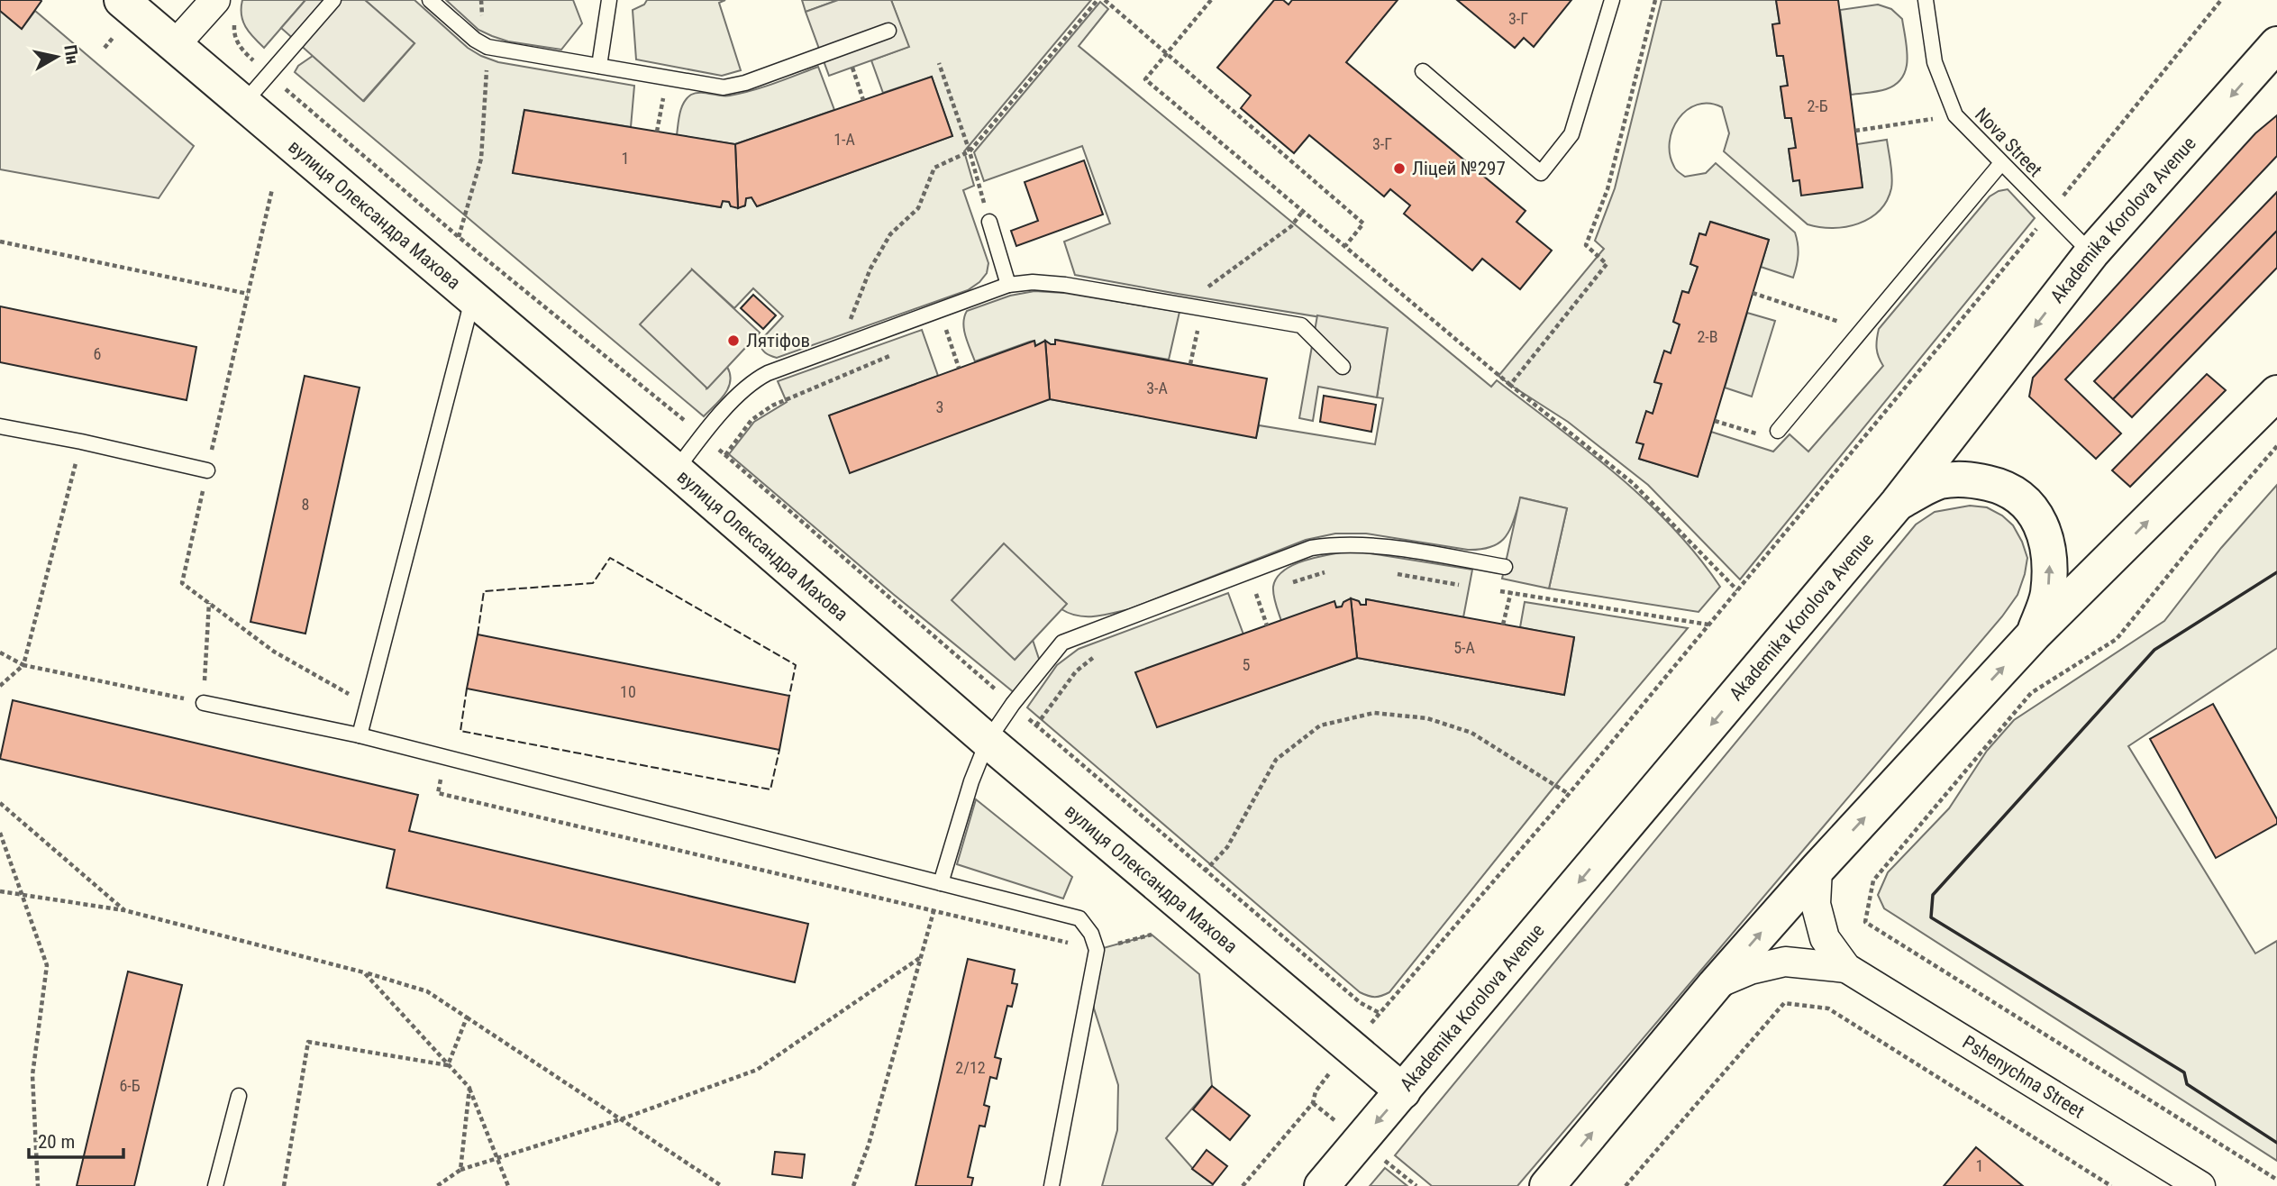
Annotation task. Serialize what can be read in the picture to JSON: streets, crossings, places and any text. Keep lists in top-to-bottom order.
{
  "streets": {
    "main road": ["вулиця Олександра Махова", "Akademika Korolova Avenue"],
    "street": ["Pshenychna Street"],
    "lane": ["Nova Street"]
  },
  "crossings": [
    ["Nova Street", "Akademika Korolova Avenue"],
    ["вулиця Олександра Махова", "Akademika Korolova Avenue"]
  ],
  "places": ["Ліцей №297", "Лятіфов"],
  "house_numbers": [
    "3-Г",
    "2-Б",
    "1-А",
    "3-Г",
    "1",
    "2-В",
    "6",
    "3-А",
    "3",
    "8",
    "5-А",
    "5",
    "10",
    "2/12",
    "6-Б",
    "1"
  ],
  "scale_bar": "20 m",
  "north": "right"
}
